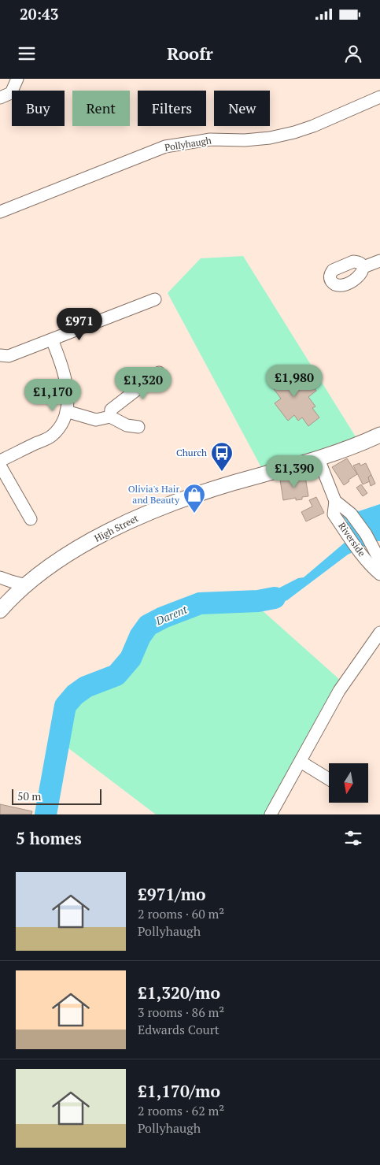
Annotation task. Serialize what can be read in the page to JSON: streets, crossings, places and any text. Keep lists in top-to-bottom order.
{
  "streets": {
    "main road": ["High Street"],
    "street": ["Pollyhaugh", "Riverside"]
  },
  "crossings": [
    ["High Street", "Riverside"]
  ],
  "water": ["Darent"],
  "places": {
    "bus stop": ["Church"],
    "shop": ["Olivia's Hair and Beauty"]
  },
  "scale_bar": "50 m",
  "north": "bottom",
  "page": {
    "status": "20:43",
    "header": "Roofr",
    "chip": [
      "Buy",
      "Rent",
      "Filters",
      "New"
    ],
    "price": [
      "£971",
      "£1,980",
      "£1,320",
      "£1,170",
      "£1,390"
    ],
    "scale": "50 m",
    "heading": "5 homes",
    "list": [
      {
        "name": "£971/mo",
        "note": "2 rooms · 60 m² · Pollyhaugh"
      },
      {
        "name": "£1,320/mo",
        "note": "3 rooms · 86 m² · Edwards Court"
      },
      {
        "name": "£1,170/mo",
        "note": "2 rooms · 62 m² · Pollyhaugh"
      }
    ]
  }
}
